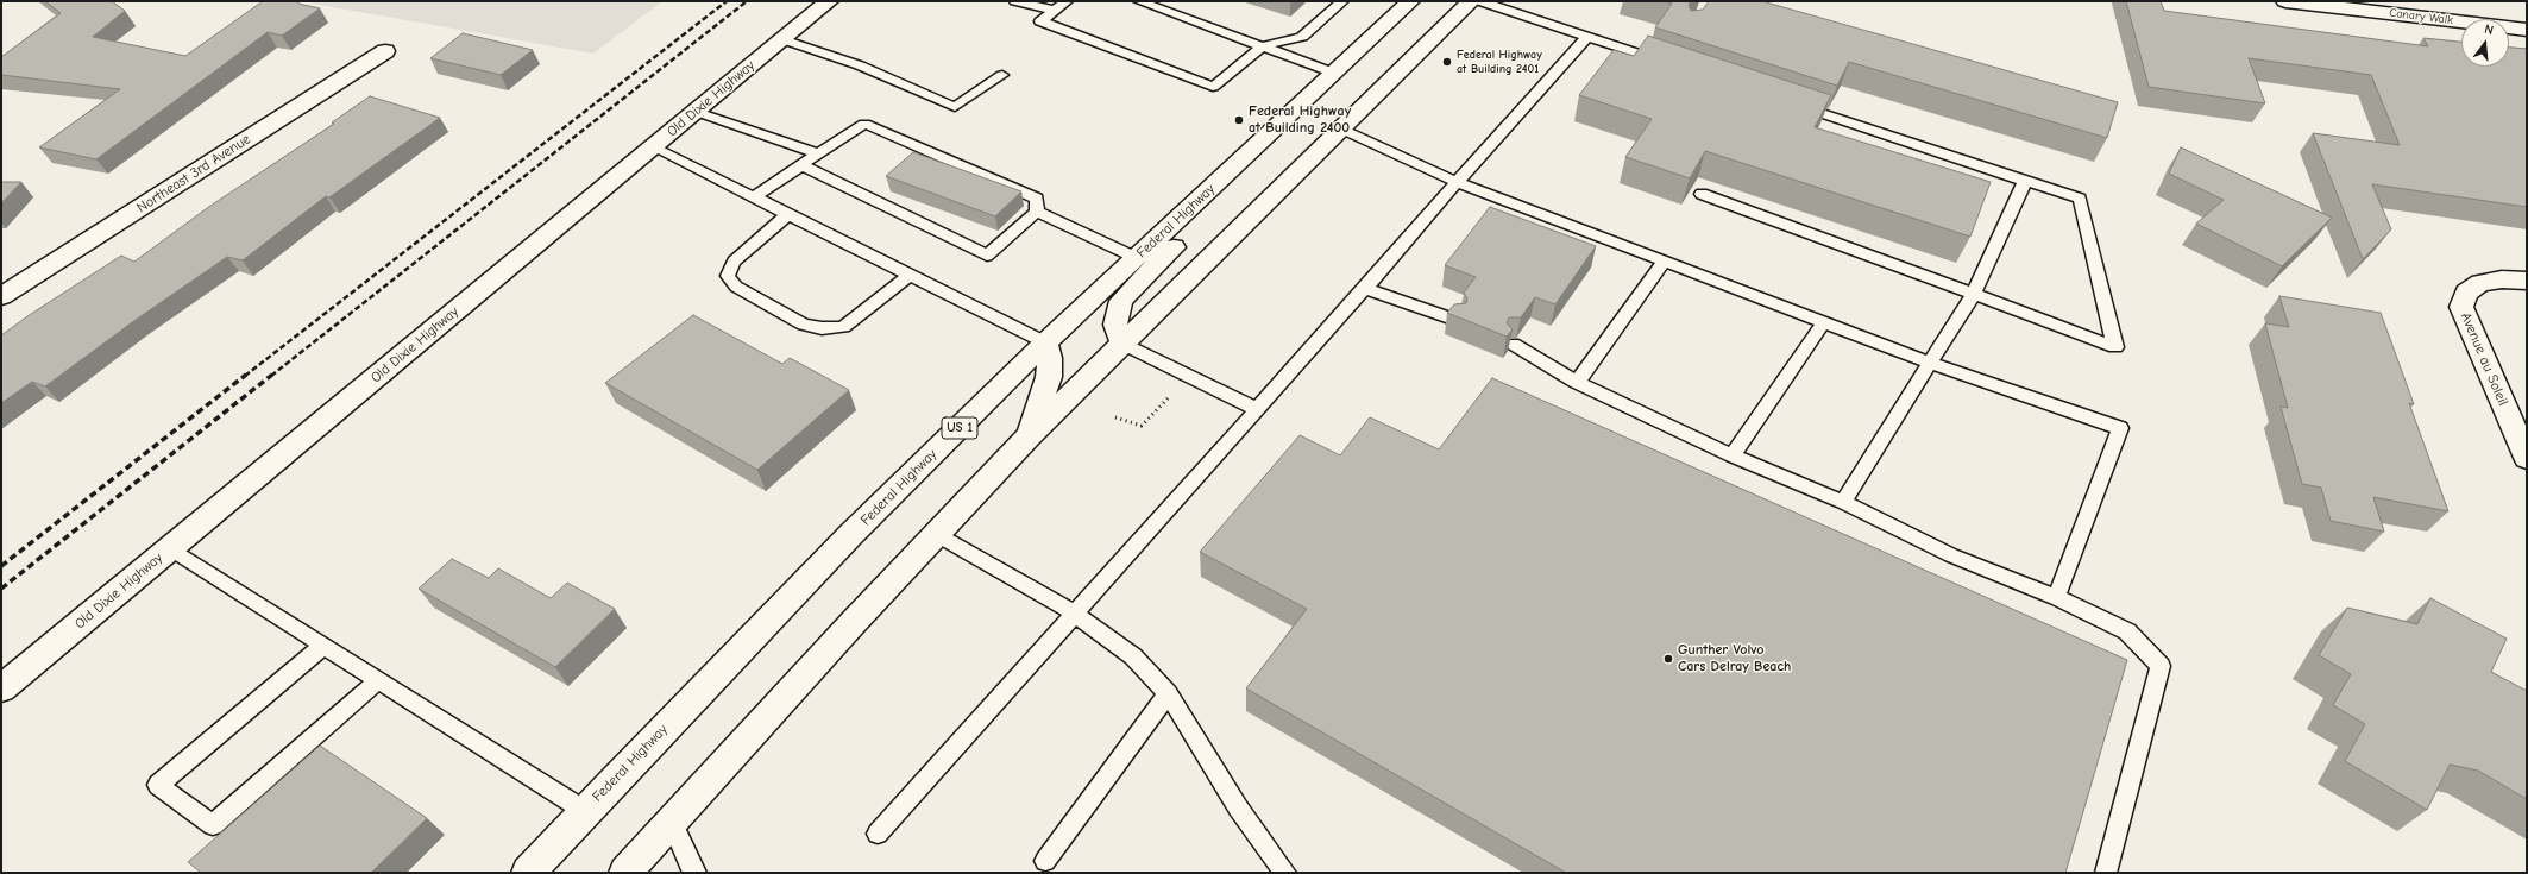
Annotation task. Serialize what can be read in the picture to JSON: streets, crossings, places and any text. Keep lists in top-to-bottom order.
{
  "streets": {
    "main road": [
      "Canary Walk",
      "Old Dixie Highway",
      "Northeast 3rd Avenue",
      "Federal Highway",
      "Avenue au Soleil",
      "US 1"
    ]
  },
  "places": ["Federal Highway at Building 2401", "Federal Highway at Building 2400", "Gunther Volvo Cars Delray Beach"],
  "north": "top"
}
